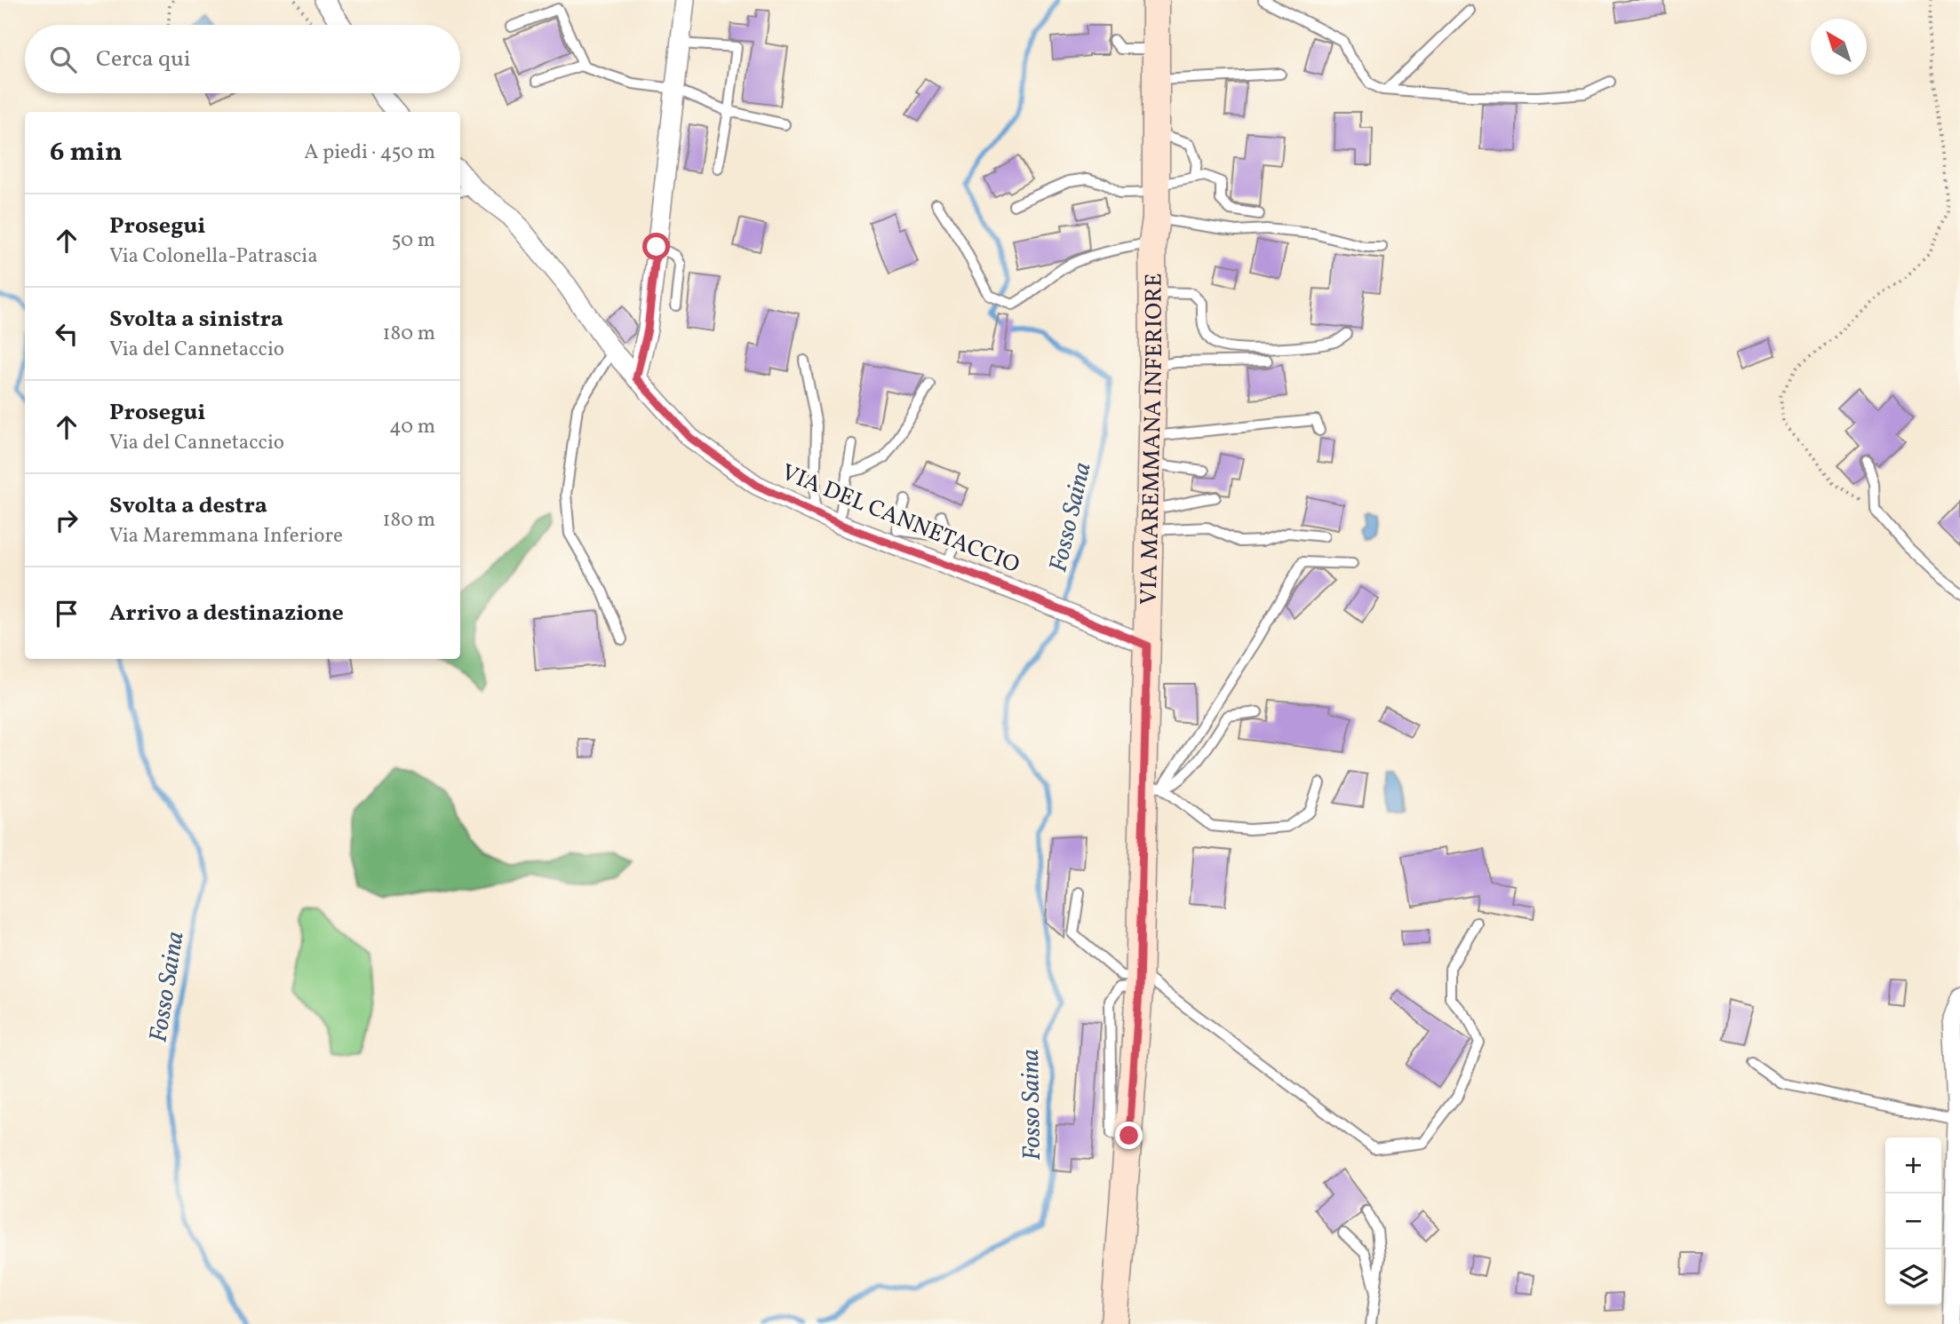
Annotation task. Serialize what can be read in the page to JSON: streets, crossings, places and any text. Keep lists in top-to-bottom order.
{
  "streets": {
    "main road": ["VIA MAREMMANA INFERIORE"],
    "street": ["VIA DEL CANNETACCIO"]
  },
  "crossings": [
    ["VIA MAREMMANA INFERIORE", "VIA DEL CANNETACCIO"]
  ],
  "water": ["Fosso Saina"],
  "north": "top left",
  "page": {
    "search": "Cerca qui",
    "heading": ["6 min", "A piedi · 450 m"],
    "list": [
      ["Prosegui", "Via Colonella-Patrascia", "50 m"],
      ["Svolta a sinistra", "Via del Cannetaccio", "180 m"],
      ["Prosegui", "Via del Cannetaccio", "40 m"],
      ["Svolta a destra", "Via Maremmana Inferiore", "180 m"],
      "Arrivo a destinazione"
    ],
    "map_buttons": ["+", "−"]
  }
}
